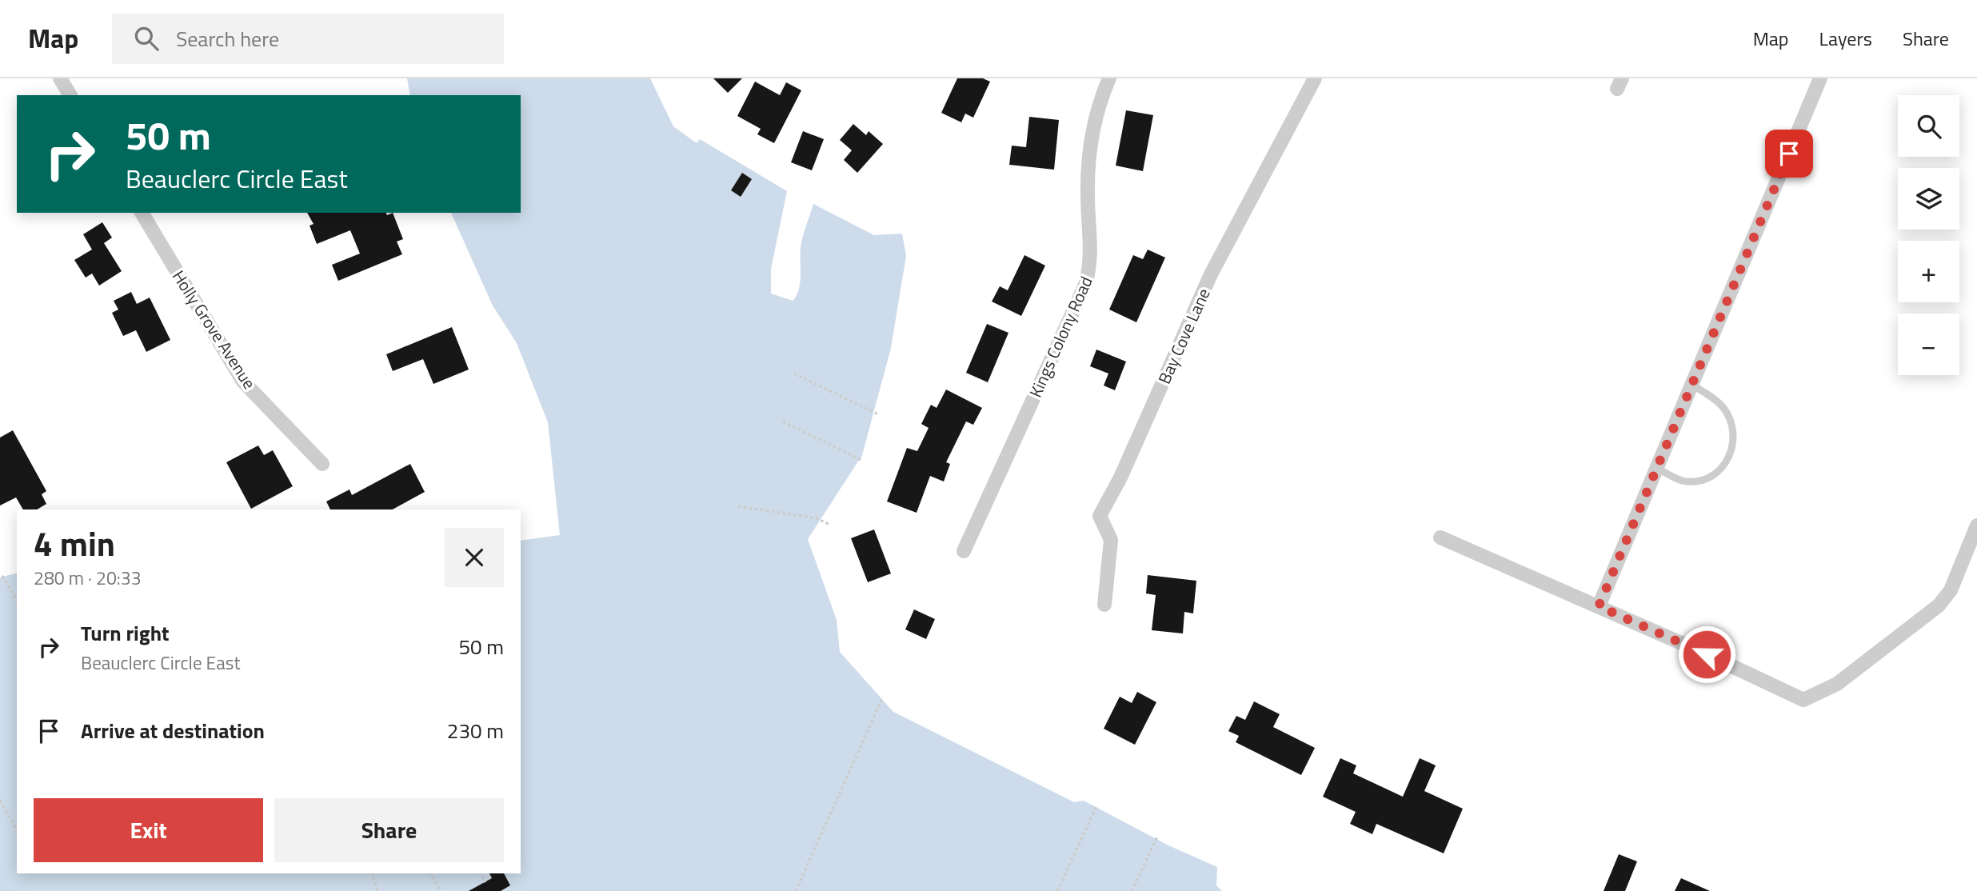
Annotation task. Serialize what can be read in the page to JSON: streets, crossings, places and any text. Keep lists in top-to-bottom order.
{
  "streets": {
    "street": ["Holly Grove Avenue", "Bay Cove Lane", "Kings Colony Road"]
  },
  "page": {
    "header": "Map",
    "search": "Search here",
    "nav": ["Map", "Layers", "Share"],
    "map_buttons": ["+", "−"],
    "turn": ["50 m", "Beauclerc Circle East"],
    "heading": ["4 min", "280 m · 20:33"],
    "list": [
      {
        "name": "Turn right",
        "note": "Beauclerc Circle East",
        "value": "50 m"
      },
      {
        "name": "Arrive at destination",
        "value": "230 m"
      }
    ],
    "buttons": ["Exit", "Share"]
  }
}
